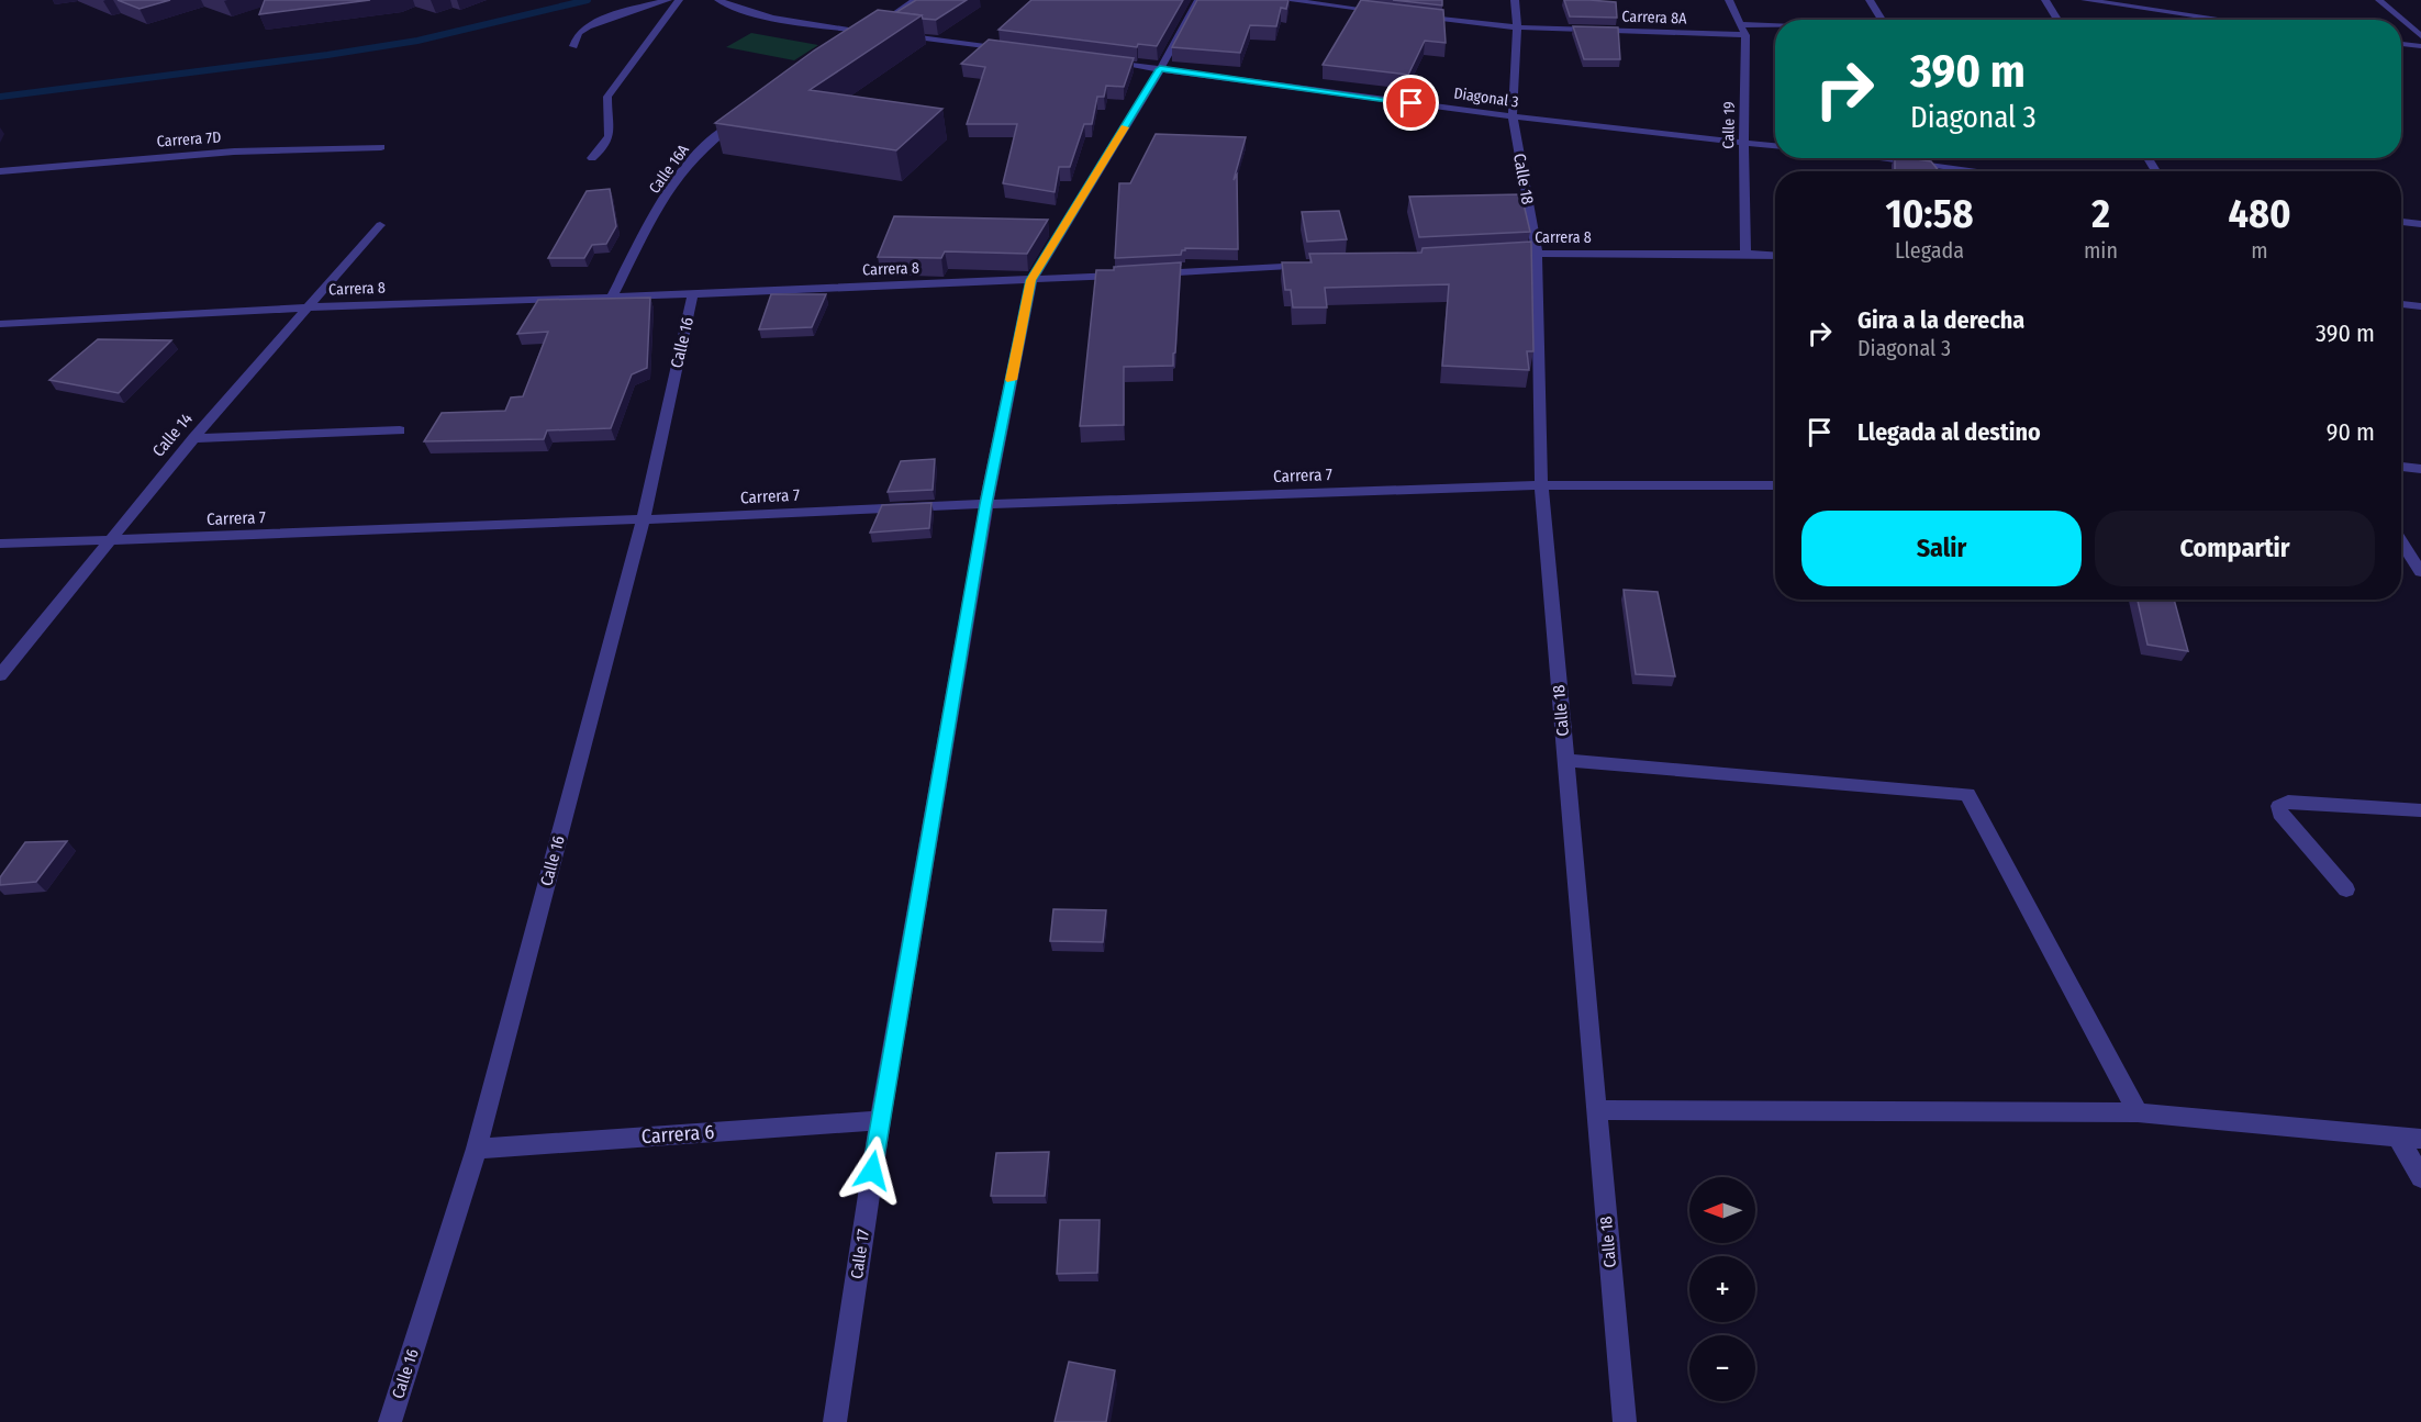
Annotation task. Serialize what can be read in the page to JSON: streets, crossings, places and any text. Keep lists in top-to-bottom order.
{
  "streets": {
    "street": [
      "Carrera 8A",
      "Diagonal 3",
      "Calle 19",
      "Carrera 7D",
      "Calle 16A",
      "Calle 18",
      "Carrera 8",
      "Calle 16",
      "Calle 14",
      "Carrera 7",
      "Carrera 6",
      "Calle 17"
    ]
  },
  "crossings": [
    ["Carrera 8A", "Calle 19"],
    ["Carrera 8A", "Calle 18"],
    ["Diagonal 3", "Calle 19"],
    ["Diagonal 3", "Calle 18"],
    ["Diagonal 3", "Calle 17"],
    ["Calle 19", "Carrera 8"],
    ["Calle 16A", "Carrera 8"],
    ["Calle 18", "Carrera 8"],
    ["Calle 18", "Carrera 7"],
    ["Carrera 8", "Calle 16"],
    ["Carrera 8", "Calle 14"],
    ["Carrera 8", "Calle 17"],
    ["Calle 16", "Carrera 7"],
    ["Calle 16", "Carrera 6"],
    ["Calle 14", "Carrera 7"],
    ["Carrera 7", "Calle 17"],
    ["Carrera 6", "Calle 17"]
  ],
  "north": "left",
  "page": {
    "turn": ["390 m", "Diagonal 3"],
    "eta": [
      "10:58",
      "Llegada",
      "2",
      "min",
      "480",
      "m"
    ],
    "list": [
      {
        "name": "Gira a la derecha",
        "note": "Diagonal 3",
        "value": "390 m"
      },
      {
        "name": "Llegada al destino",
        "value": "90 m"
      }
    ],
    "buttons": ["Salir", "Compartir"],
    "map_buttons": ["+", "−"]
  }
}
